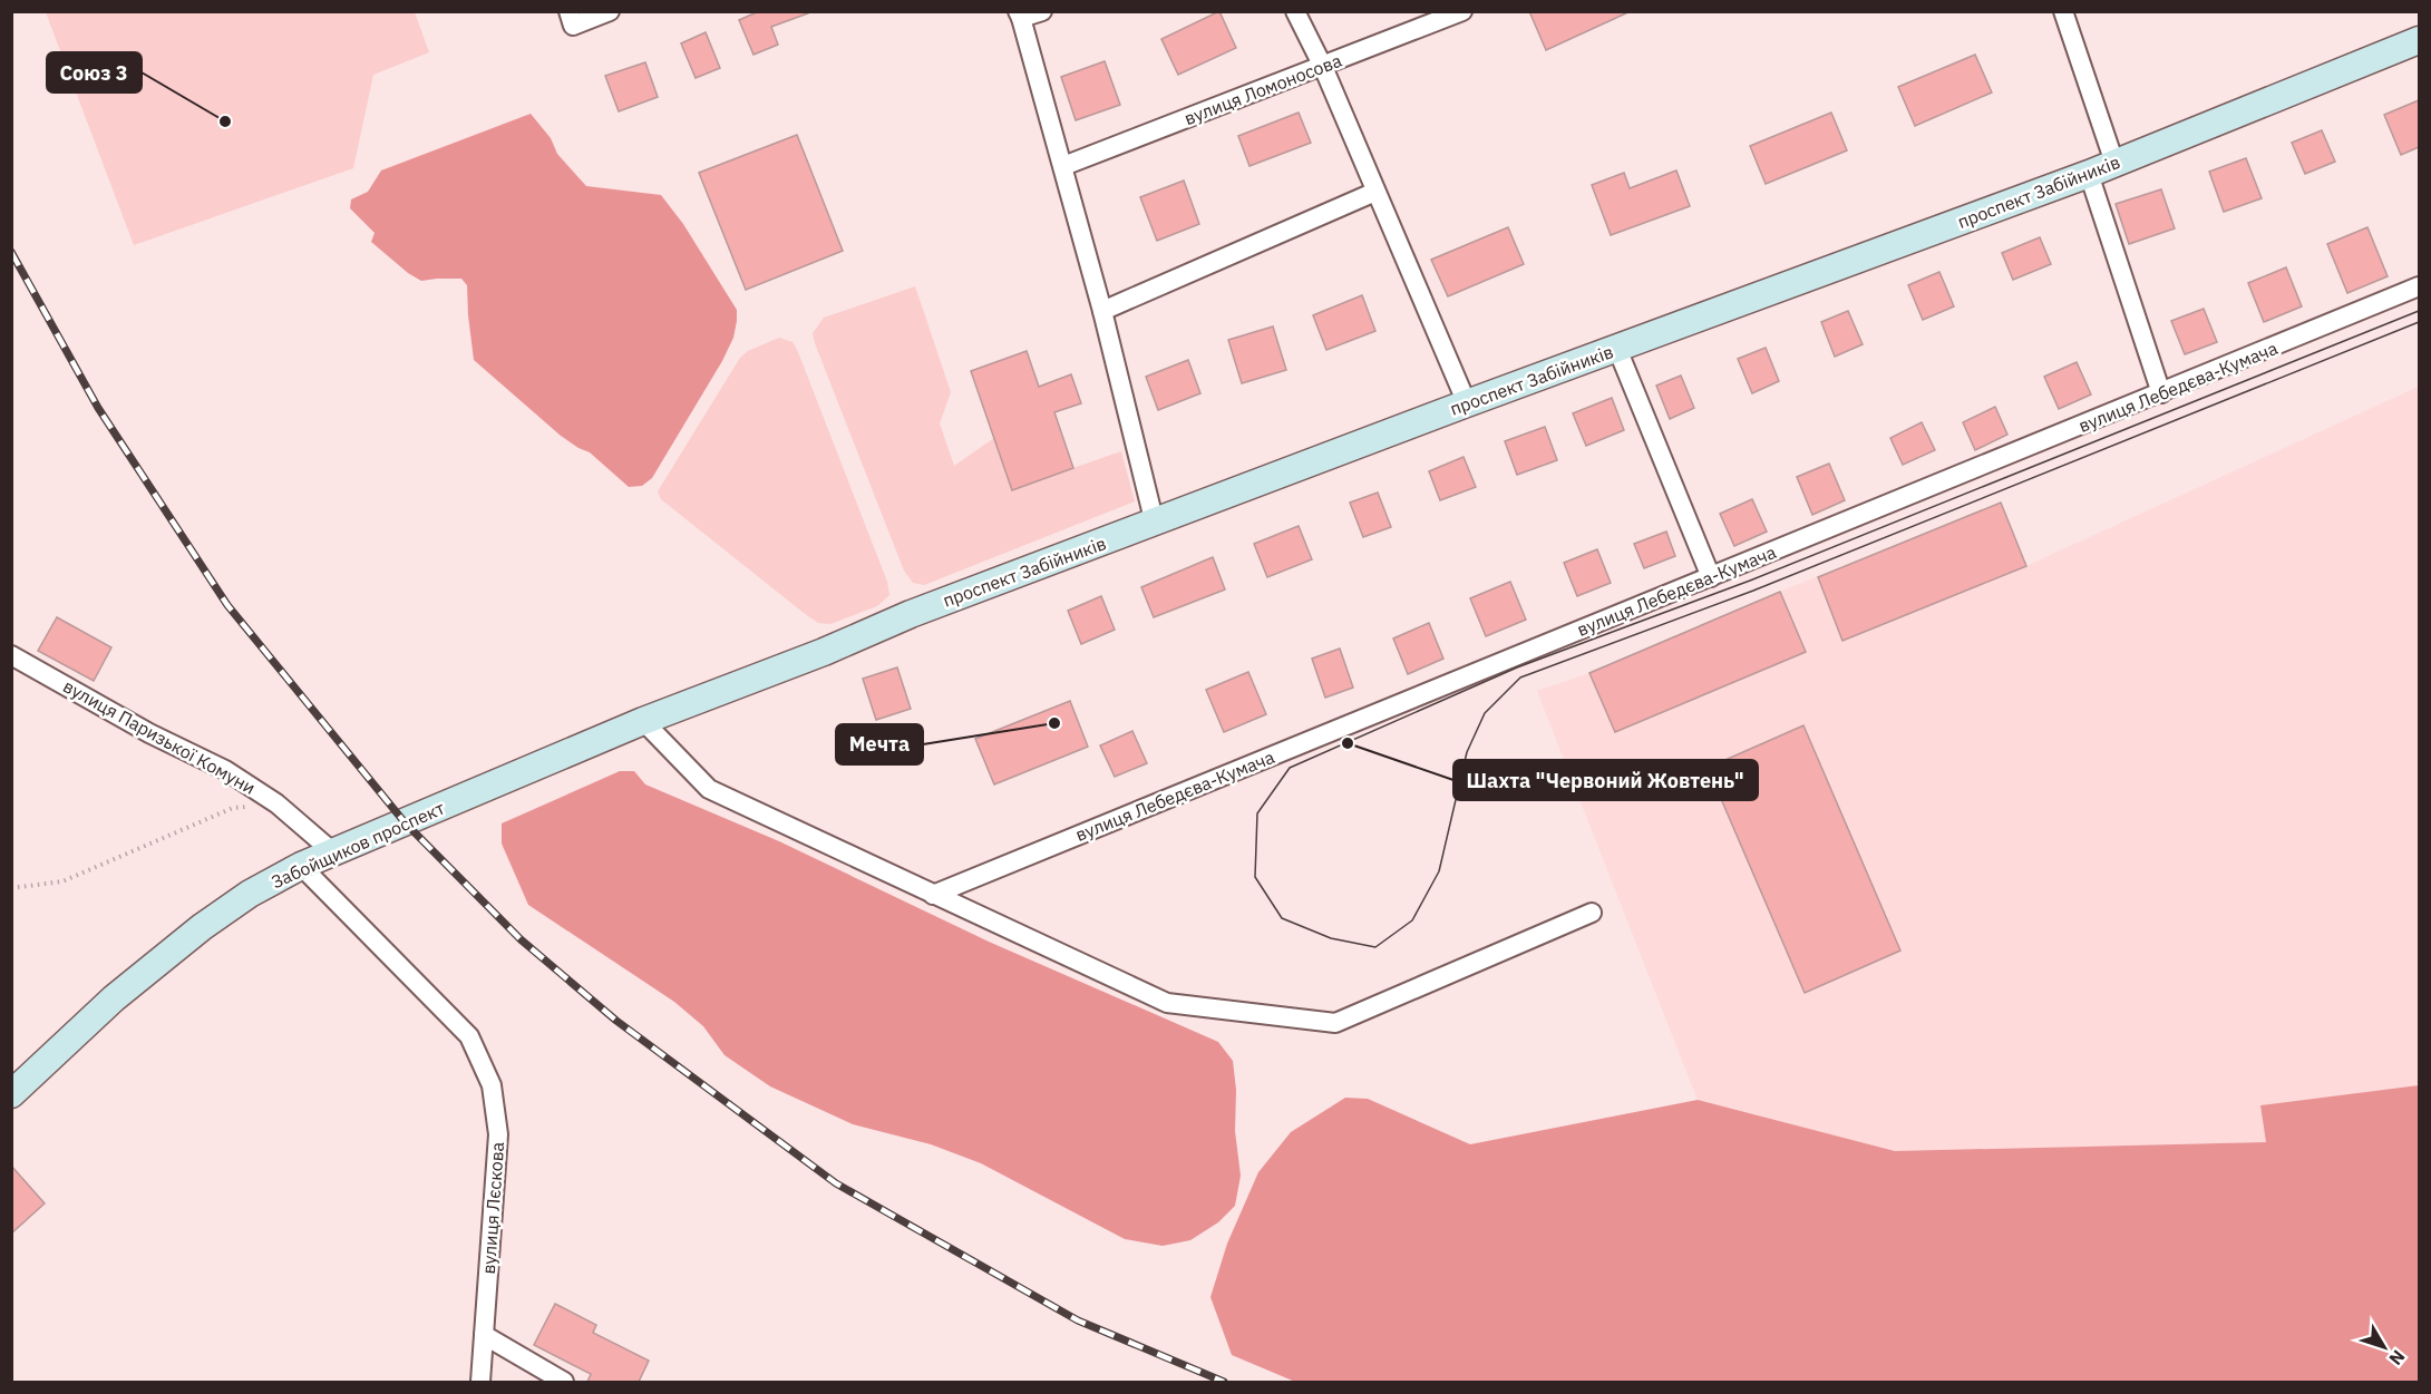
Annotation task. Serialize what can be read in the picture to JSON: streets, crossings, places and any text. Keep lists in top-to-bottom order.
{
  "streets": {
    "main road": ["проспект Забійників", "Забойщиков проспект"],
    "street": [
      "вулиця Ломоносова",
      "вулиця Лебедєва-Кумача",
      "вулиця Паризької Комуни",
      "вулиця Лєскова"
    ]
  },
  "crossings": [
    ["проспект Забійників", "Забойщиков проспект"],
    ["вулиця Паризької Комуни", "Забойщиков проспект"],
    ["Забойщиков проспект", "вулиця Лєскова"]
  ],
  "places": ["Союз 3", "Мечта", "Шахта \"Червоний Жовтень\""],
  "north": "bottom right"
}
